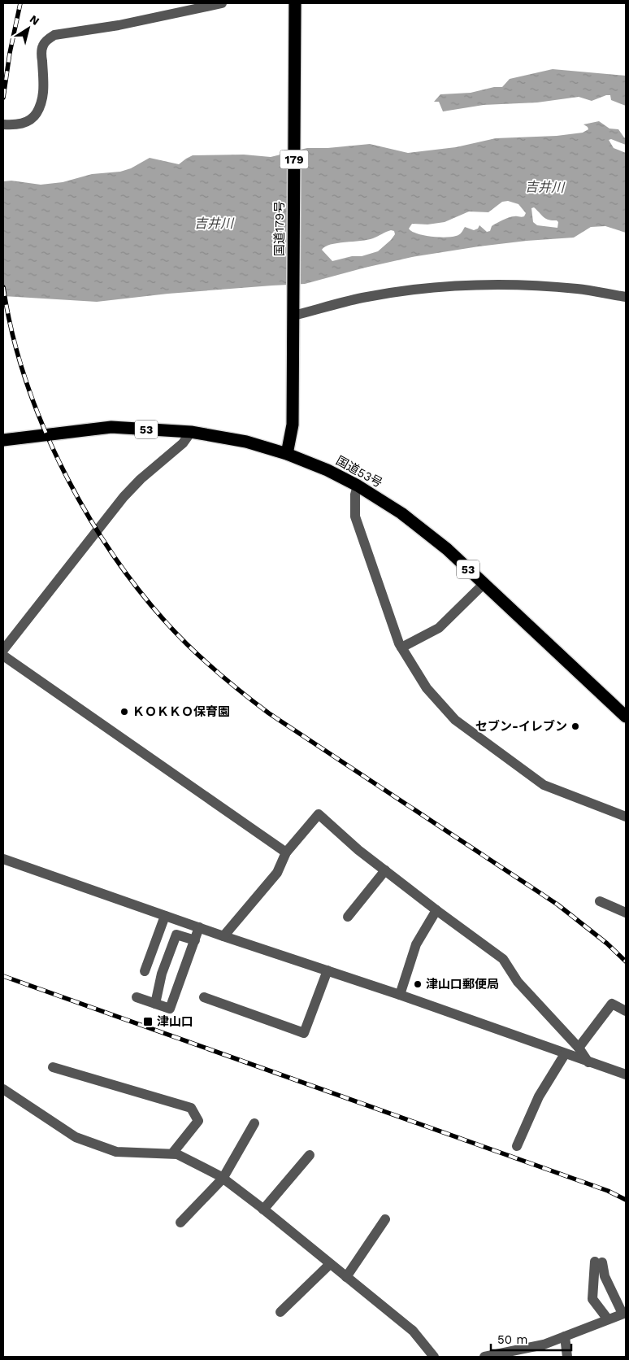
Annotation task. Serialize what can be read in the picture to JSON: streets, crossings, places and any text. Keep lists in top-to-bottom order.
{
  "streets": {
    "highway": [
      "179",
      "国道179号",
      "53",
      "国道53号"
    ]
  },
  "crossings": [
    ["国道179号", "国道53号"]
  ],
  "water": ["吉井川"],
  "places": {
    "other": ["ＫＯＫＫＯ保育園", "セブン-イレブン", "津山口郵便局"],
    "transit": ["津山口"]
  },
  "scale_bar": "50 m",
  "north": "top right"
}
